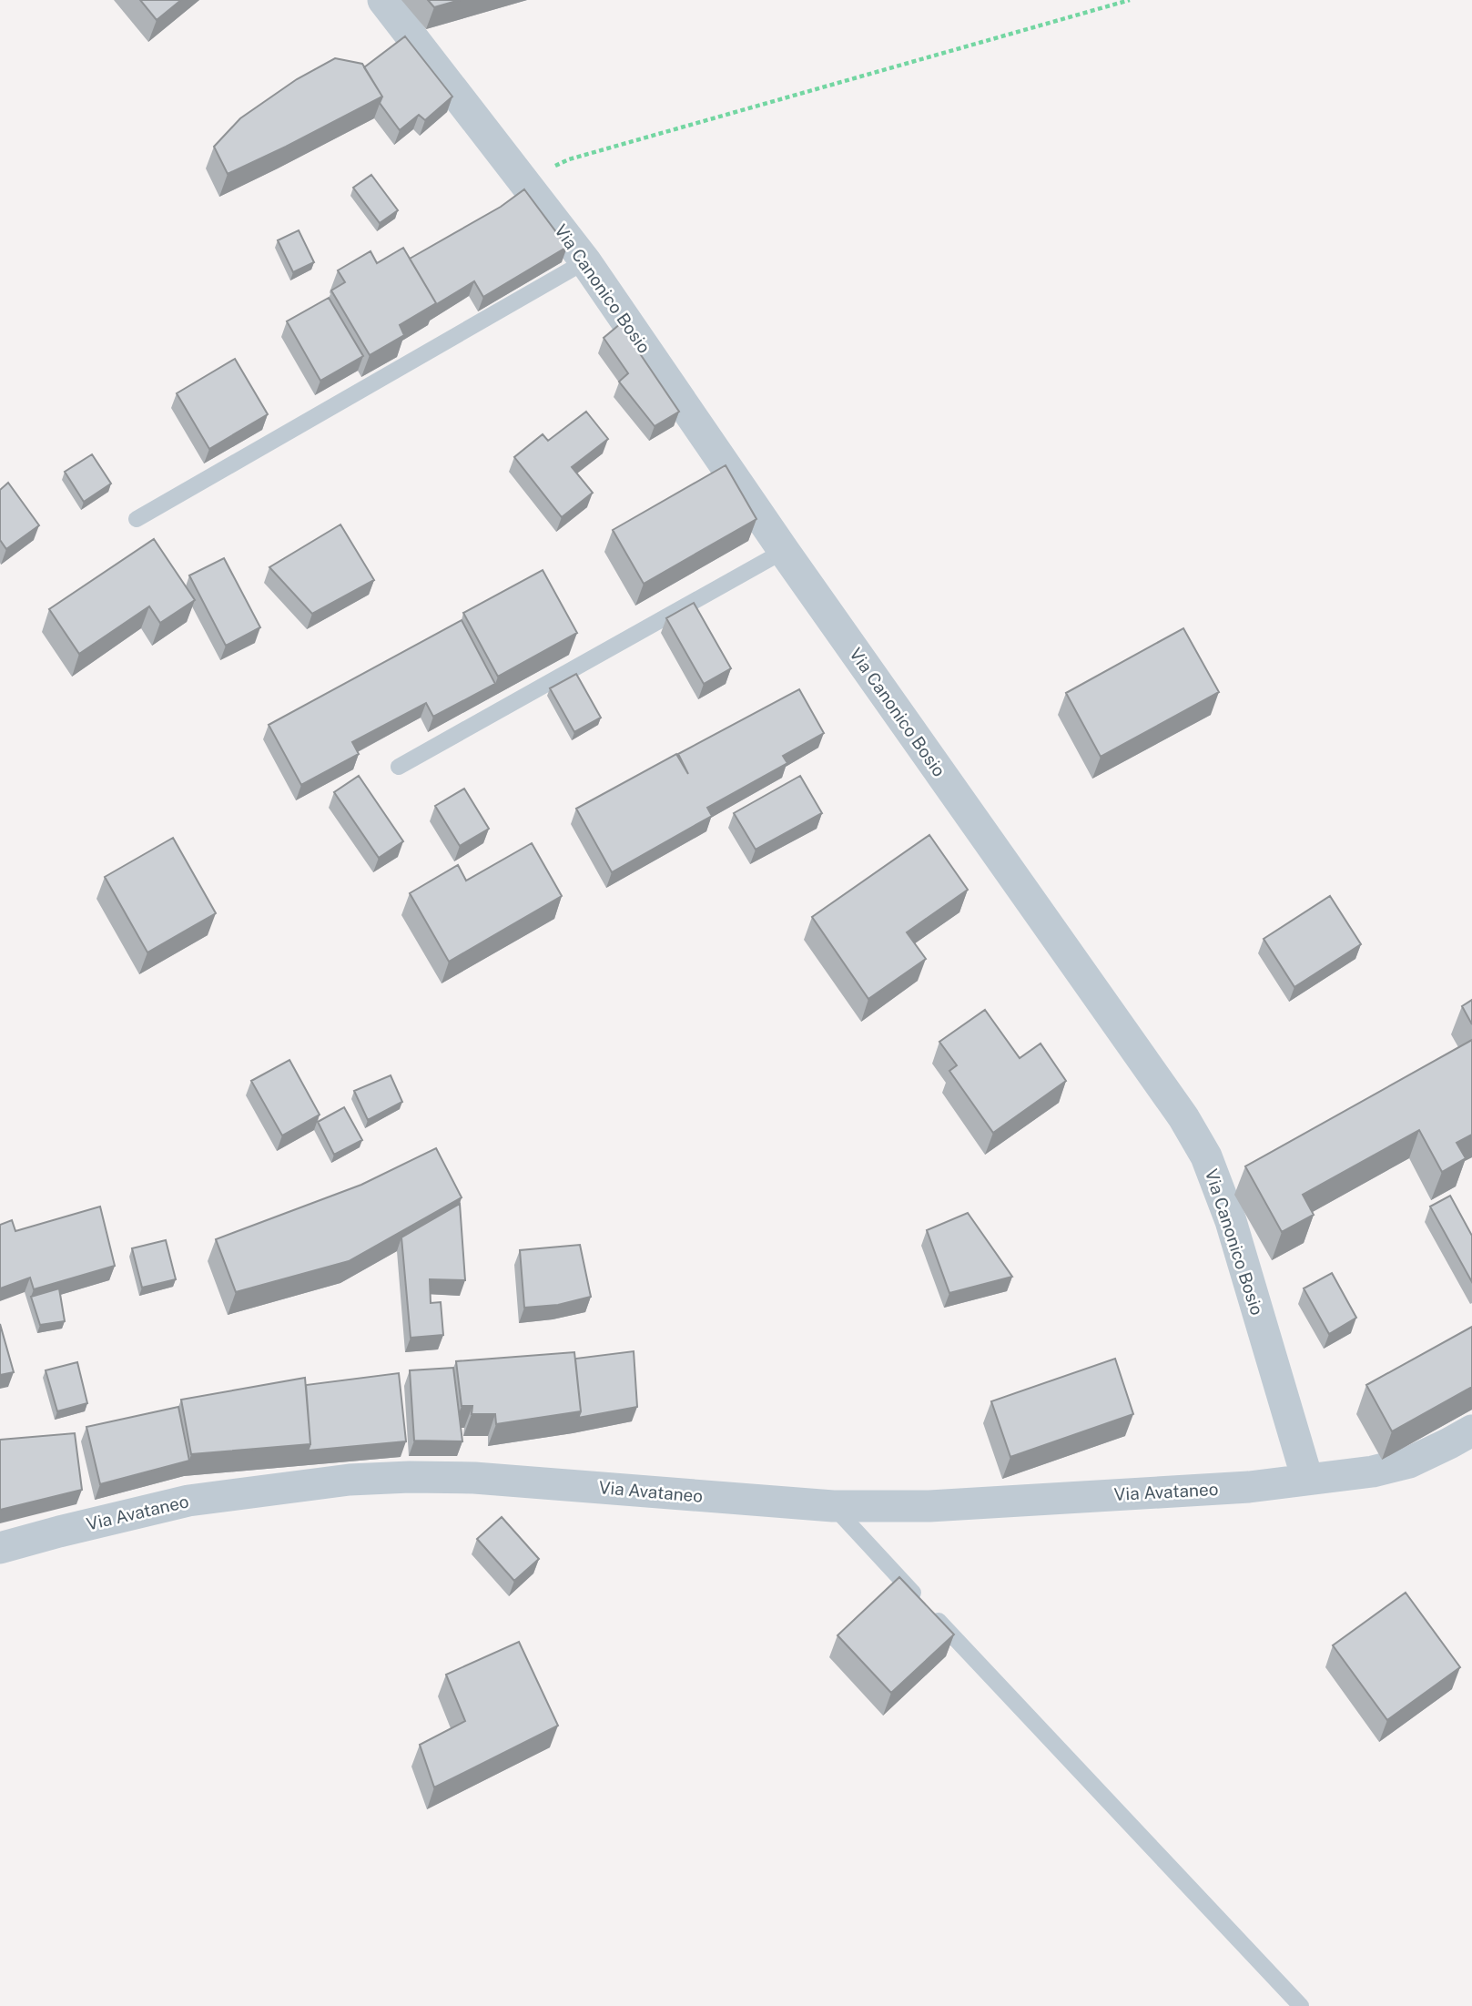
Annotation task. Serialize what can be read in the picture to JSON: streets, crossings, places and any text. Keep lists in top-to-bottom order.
{
  "streets": {
    "street": ["Via Canonico Bosio", "Via Avataneo"]
  },
  "crossings": [
    ["Via Canonico Bosio", "Via Avataneo"]
  ]
}
